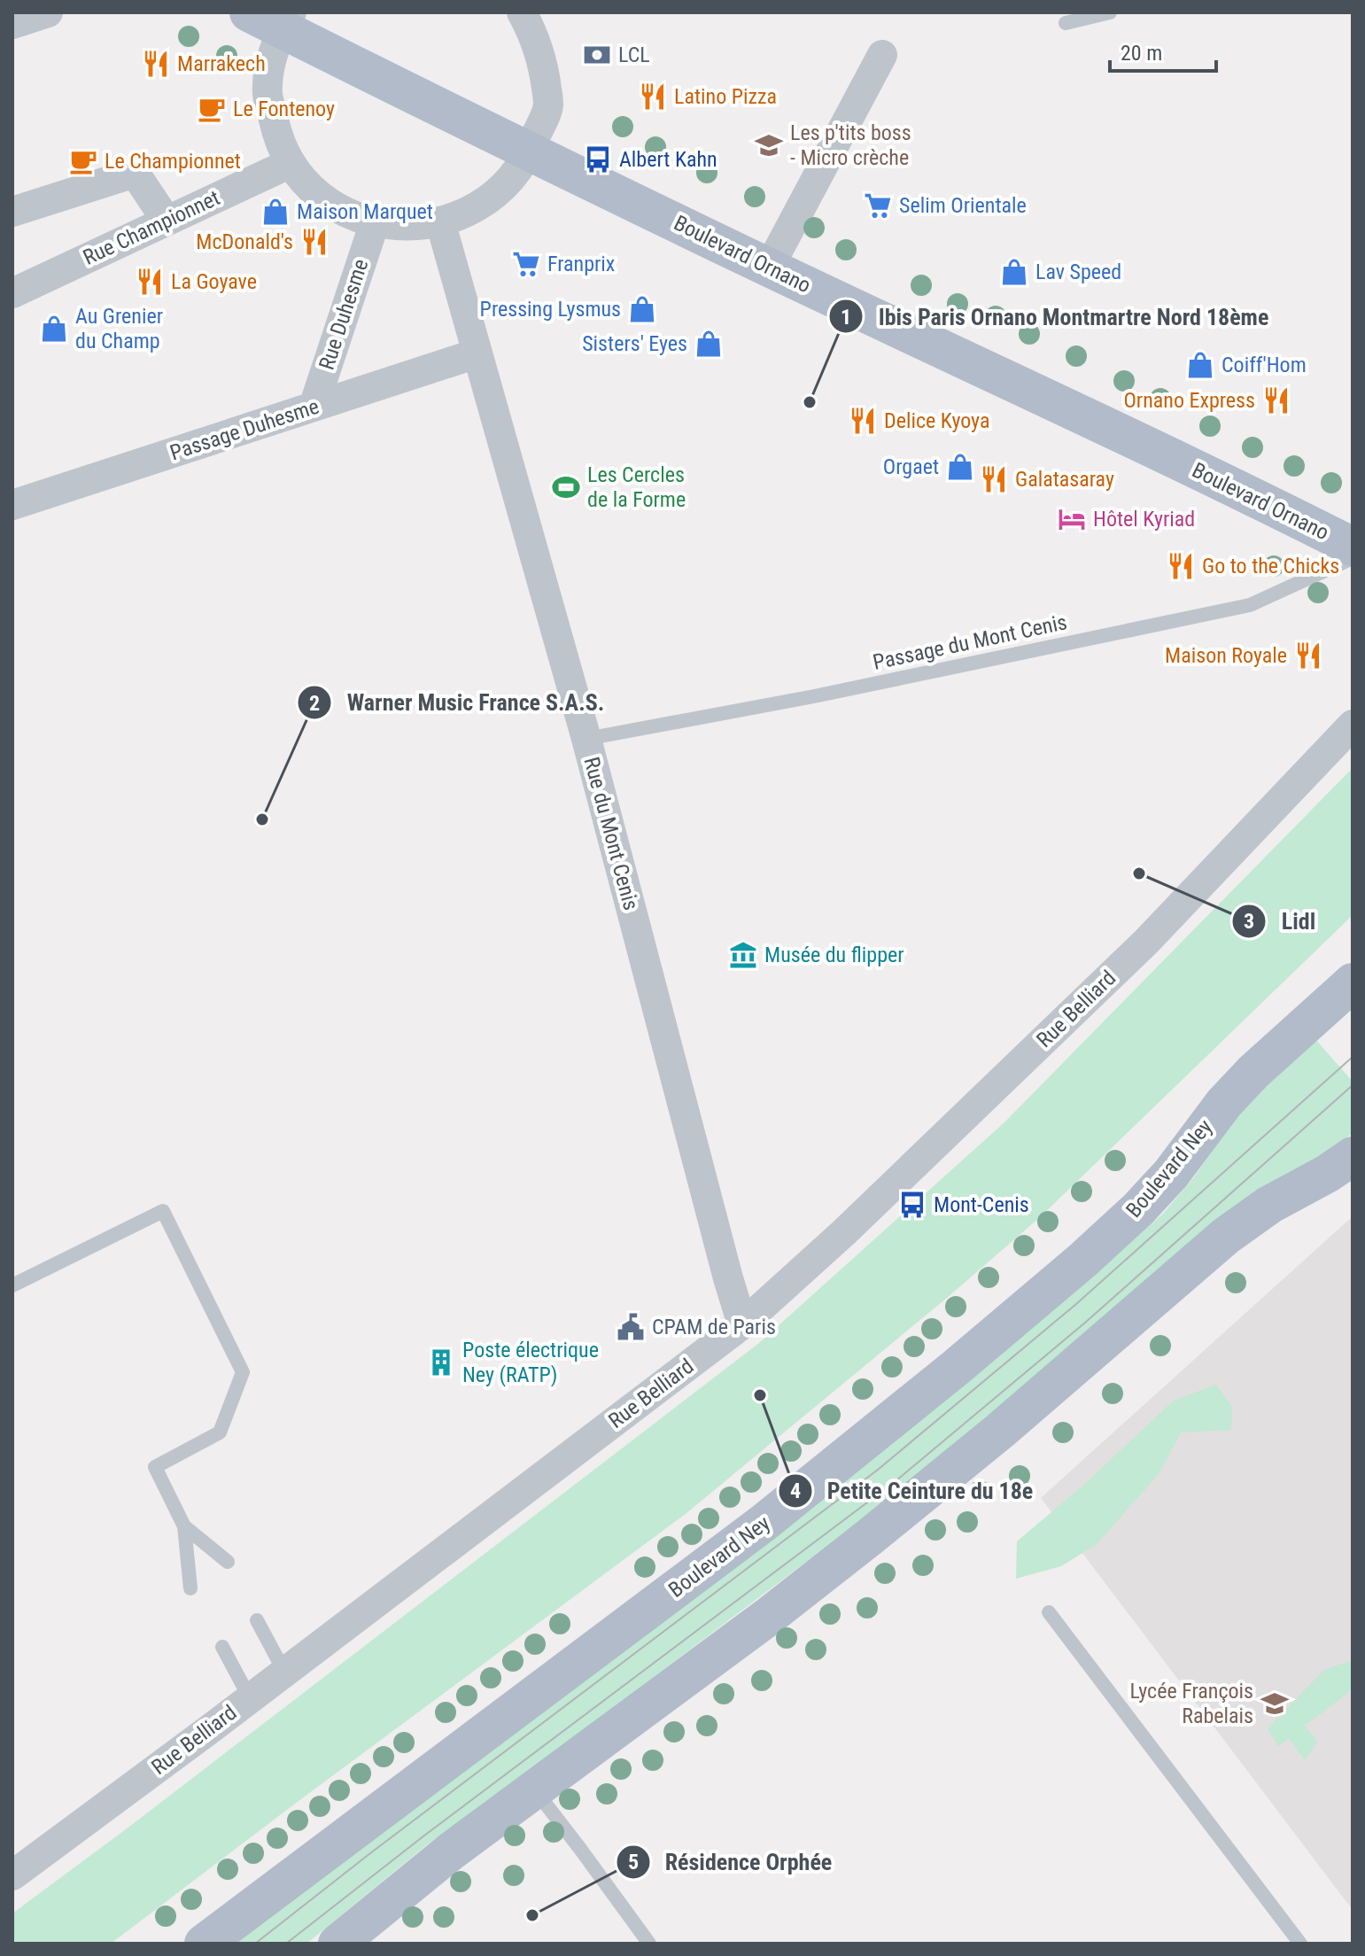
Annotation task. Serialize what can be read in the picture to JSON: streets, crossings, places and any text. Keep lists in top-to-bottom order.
{
  "streets": {
    "main road": ["Boulevard Ornano", "Boulevard Ney"],
    "street": [
      "Rue Championnet",
      "Rue Duhesme",
      "Passage Duhesme",
      "Rue du Mont Cenis",
      "Rue Belliard"
    ],
    "lane": ["Passage du Mont Cenis"]
  },
  "crossings": [
    ["Rue Duhesme", "Passage Duhesme"],
    ["Passage Duhesme", "Rue du Mont Cenis"],
    ["Passage du Mont Cenis", "Rue du Mont Cenis"],
    ["Rue du Mont Cenis", "Rue Belliard"]
  ],
  "places": {
    "bank": ["LCL"],
    "restaurant": [
      "Marrakech",
      "Latino Pizza",
      "McDonald's",
      "La Goyave",
      "Ornano Express",
      "Delice Kyoya",
      "Galatasaray",
      "Go to the Chicks",
      "Maison Royale"
    ],
    "cafe": ["Le Fontenoy", "Le Championnet"],
    "school or university": ["Les p'tits boss - Micro crèche", "Lycée François Rabelais"],
    "bus stop": ["Albert Kahn", "Mont-Cenis"],
    "supermarket": ["Selim Orientale", "Franprix"],
    "shop": [
      "Maison Marquet",
      "Lav Speed",
      "Pressing Lysmus",
      "Au Grenier du Champ",
      "Sisters' Eyes",
      "Coiff'Hom",
      "Orgaet"
    ],
    "other": [
      "Ibis Paris Ornano Montmartre Nord 18ème",
      "Warner Music France S.A.S.",
      "Lidl",
      "Petite Ceinture du 18e",
      "Résidence Orphée"
    ],
    "sports": ["Les Cercles de la Forme"],
    "hotel": ["Hôtel Kyriad"],
    "museum": ["Musée du flipper"],
    "public building": ["CPAM de Paris"],
    "building": ["Poste électrique Ney (RATP)"]
  },
  "scale_bar": "20 m"
}
